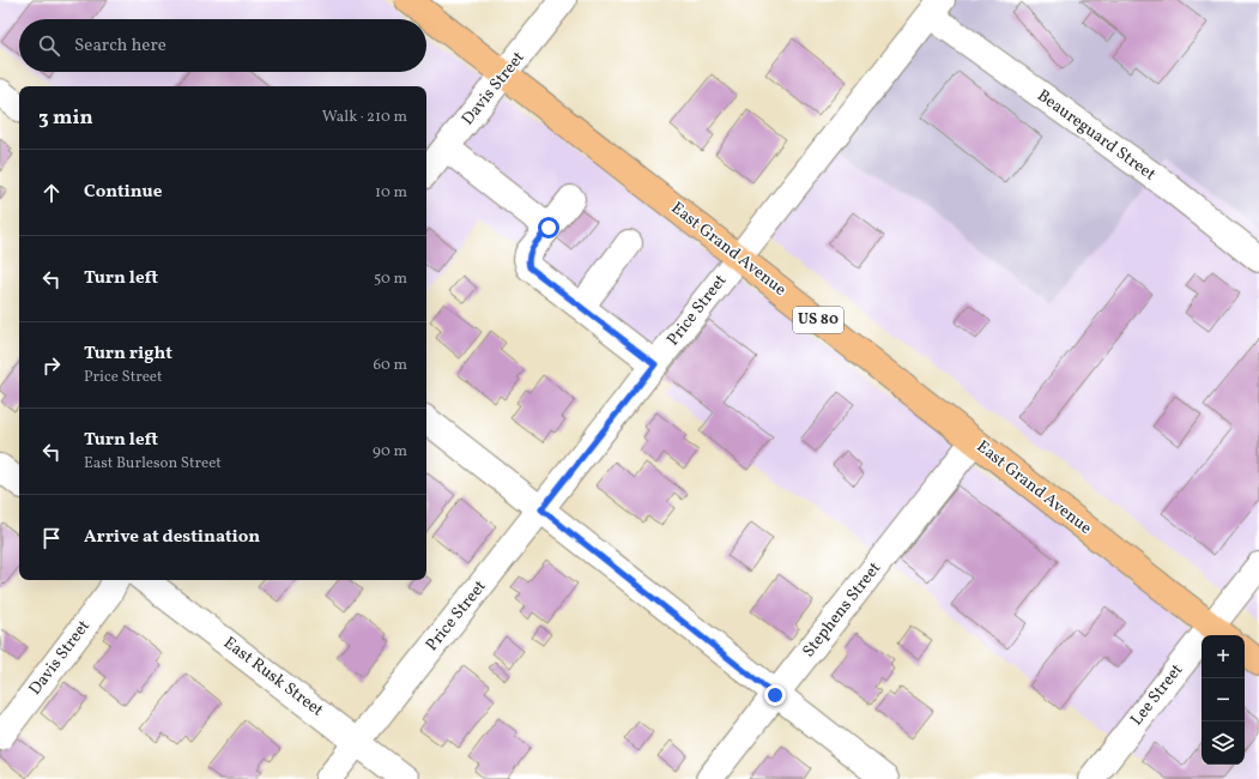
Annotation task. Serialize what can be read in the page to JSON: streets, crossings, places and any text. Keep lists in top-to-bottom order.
{
  "streets": {
    "highway": ["East Grand Avenue", "US 80"],
    "street": [
      "Davis Street",
      "Beaureguard Street",
      "Price Street",
      "Stephens Street",
      "East Rusk Street",
      "Lee Street"
    ]
  },
  "crossings": [
    ["Davis Street", "East Grand Avenue"],
    ["Beaureguard Street", "Price Street"],
    ["East Grand Avenue", "Price Street"],
    ["East Grand Avenue", "Stephens Street"],
    ["East Grand Avenue", "Lee Street"],
    ["Price Street", "East Rusk Street"]
  ],
  "page": {
    "search": "Search here",
    "heading": ["3 min", "Walk · 210 m"],
    "list": [
      ["Continue", "10 m"],
      ["Turn left", "50 m"],
      ["Turn right", "Price Street", "60 m"],
      ["Turn left", "East Burleson Street", "90 m"],
      "Arrive at destination"
    ],
    "map_buttons": ["+", "−"]
  }
}
